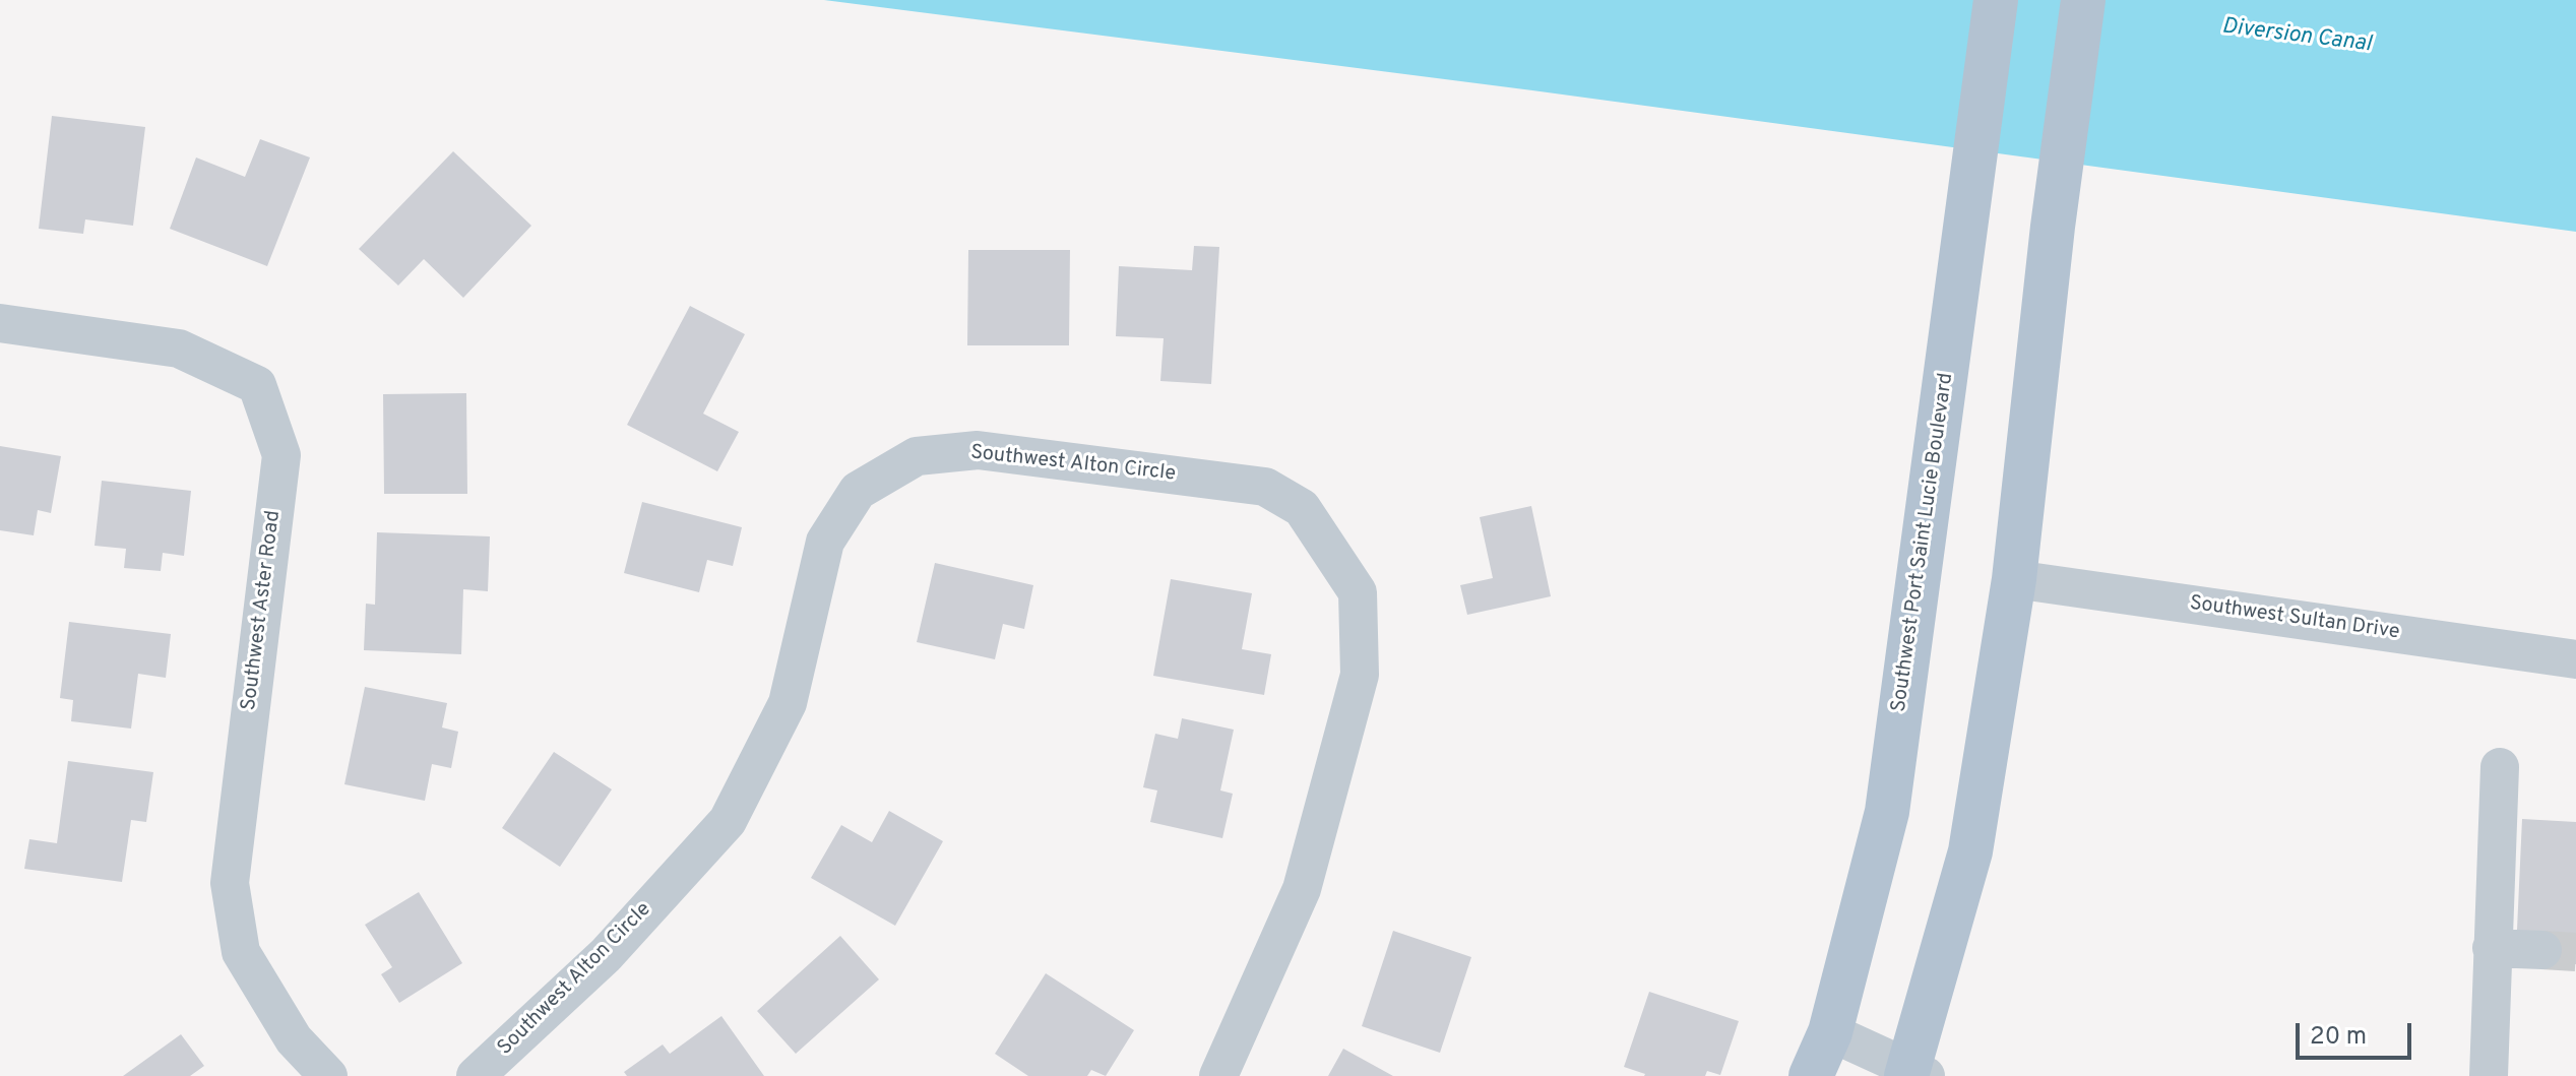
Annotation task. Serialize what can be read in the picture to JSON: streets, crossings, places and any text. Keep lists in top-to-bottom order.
{
  "streets": {
    "main road": ["Southwest Port Saint Lucie Boulevard"],
    "street": ["Southwest Alton Circle", "Southwest Aster Road", "Southwest Sultan Drive"]
  },
  "water": ["Diversion Canal"],
  "scale_bar": "20 m"
}
